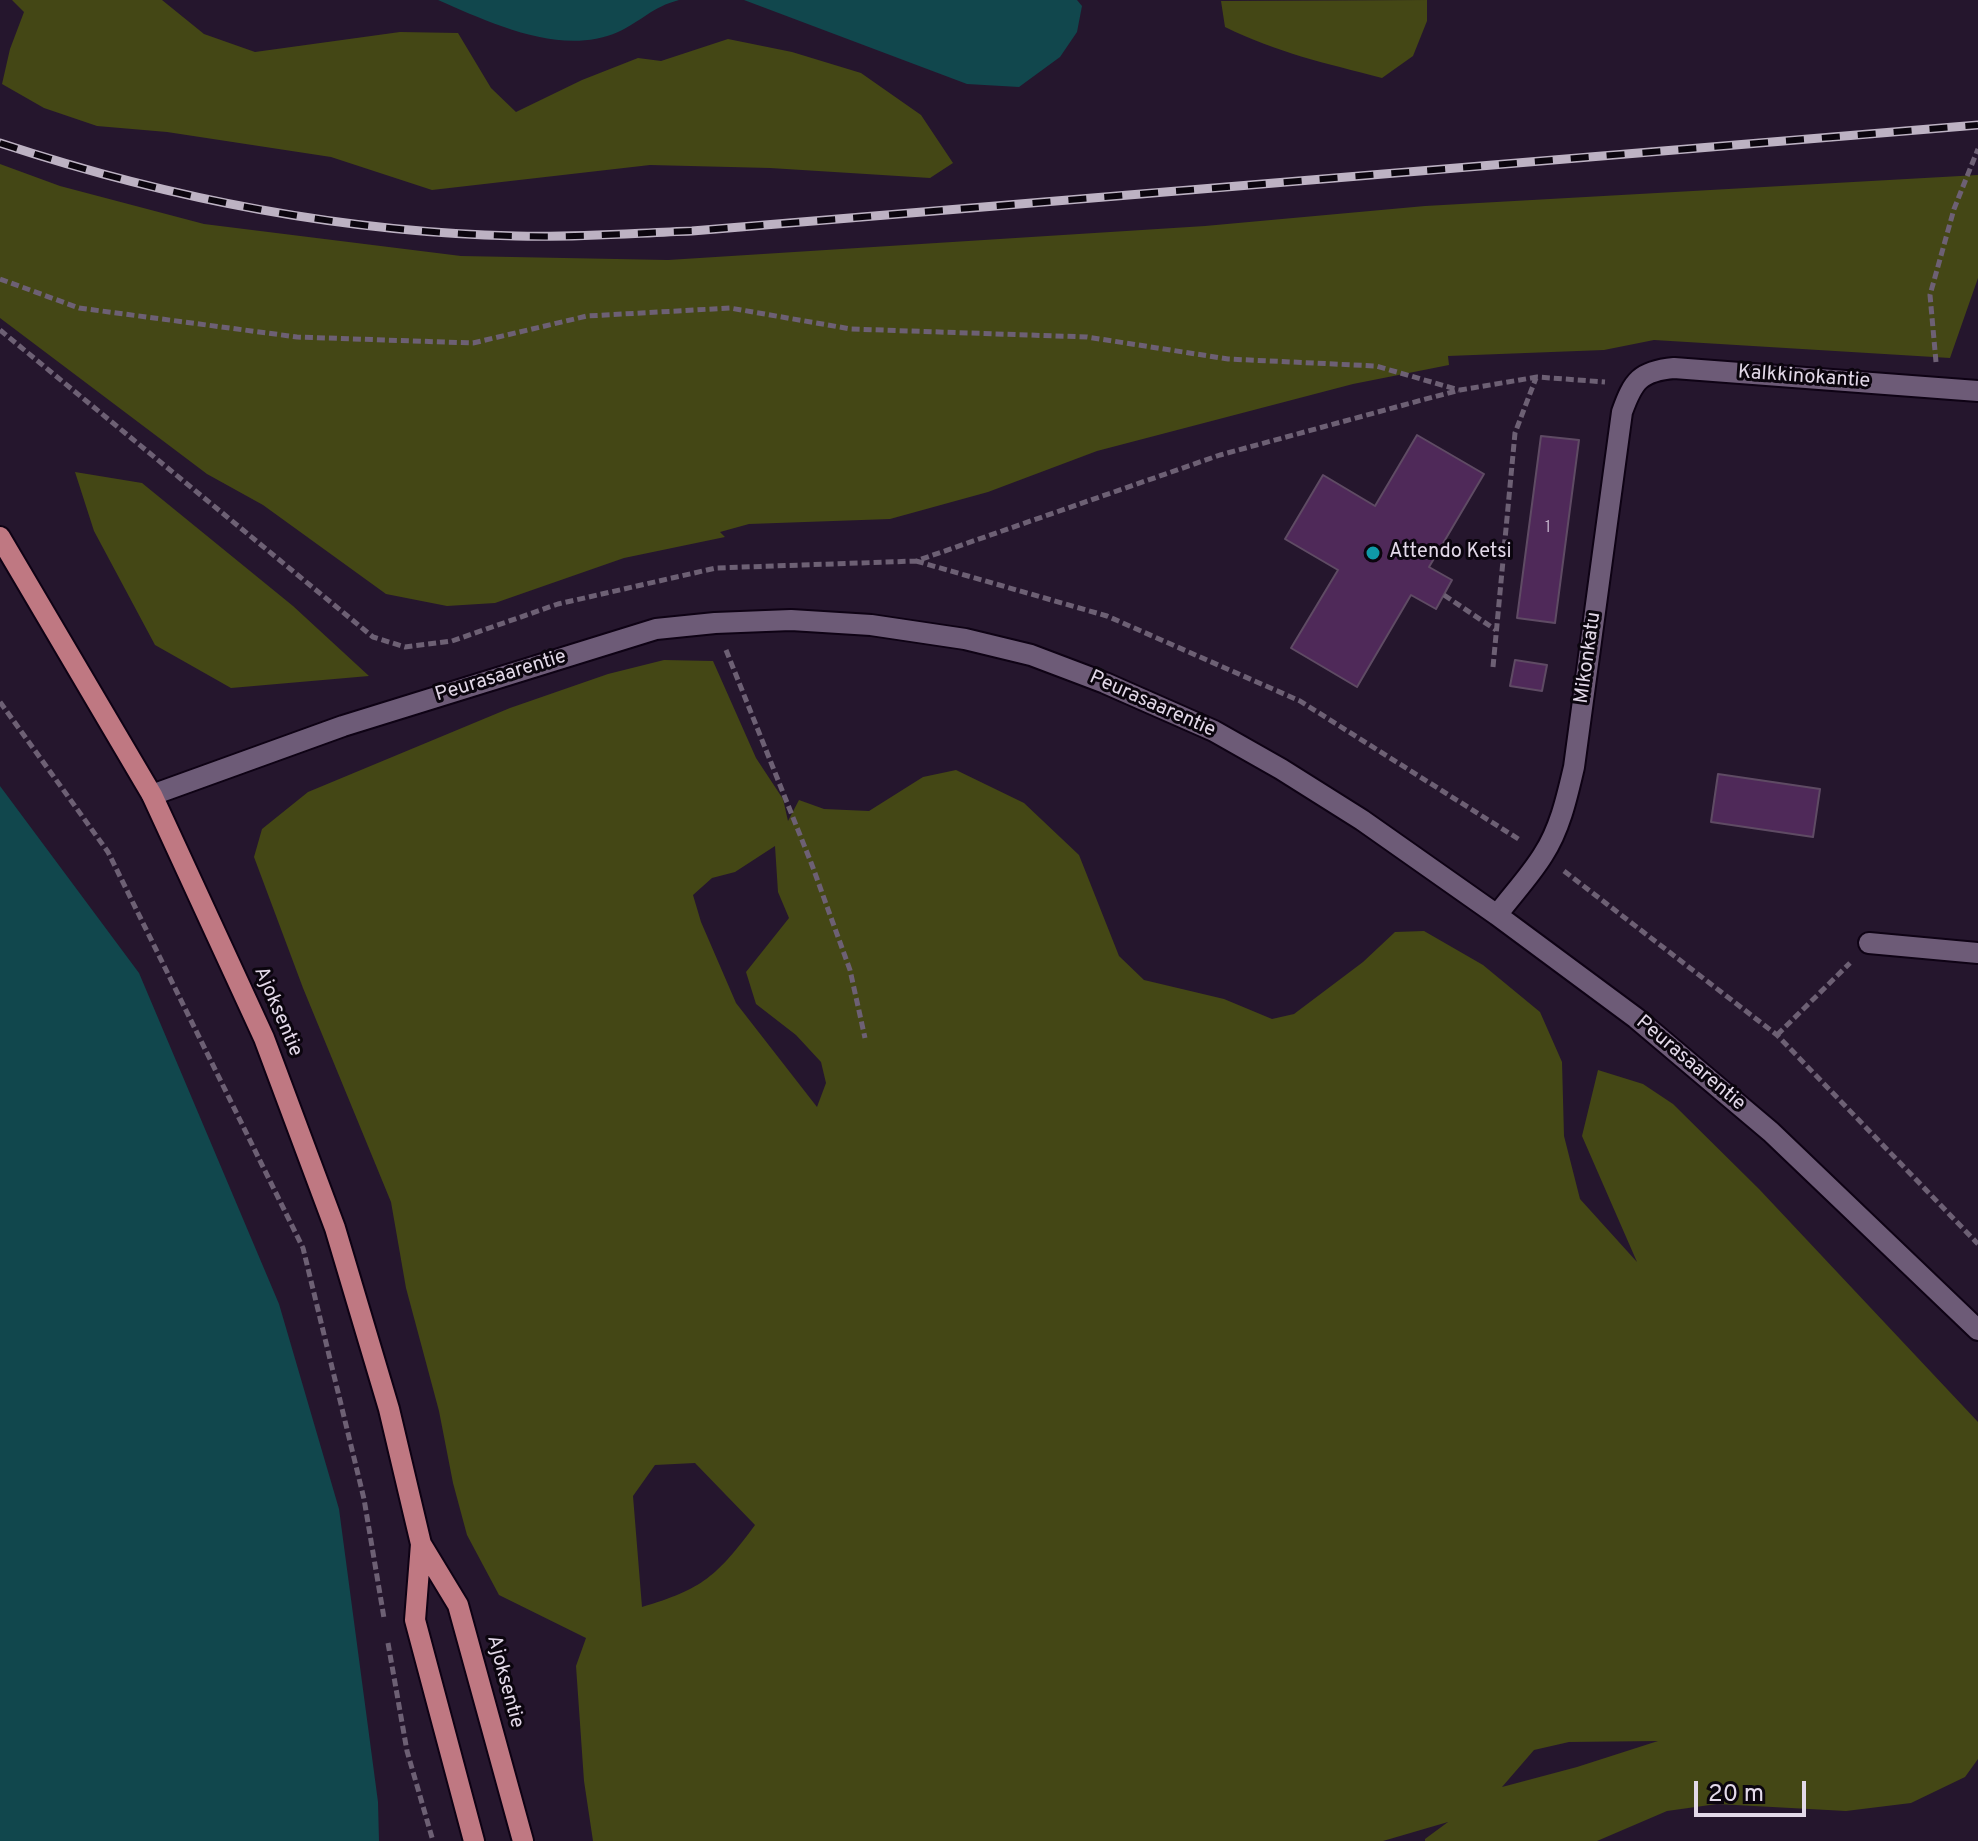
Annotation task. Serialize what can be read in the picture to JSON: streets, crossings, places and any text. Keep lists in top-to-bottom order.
{
  "streets": {
    "main road": ["Ajoksentie"],
    "street": ["Kalkkinokantie", "Mikonkatu", "Peurasaarentie"]
  },
  "crossings": [
    ["Kalkkinokantie", "Mikonkatu"],
    ["Mikonkatu", "Peurasaarentie"],
    ["Peurasaarentie", "Ajoksentie"]
  ],
  "places": ["Attendo Ketsi"],
  "house_numbers": ["1"],
  "scale_bar": "20 m"
}
